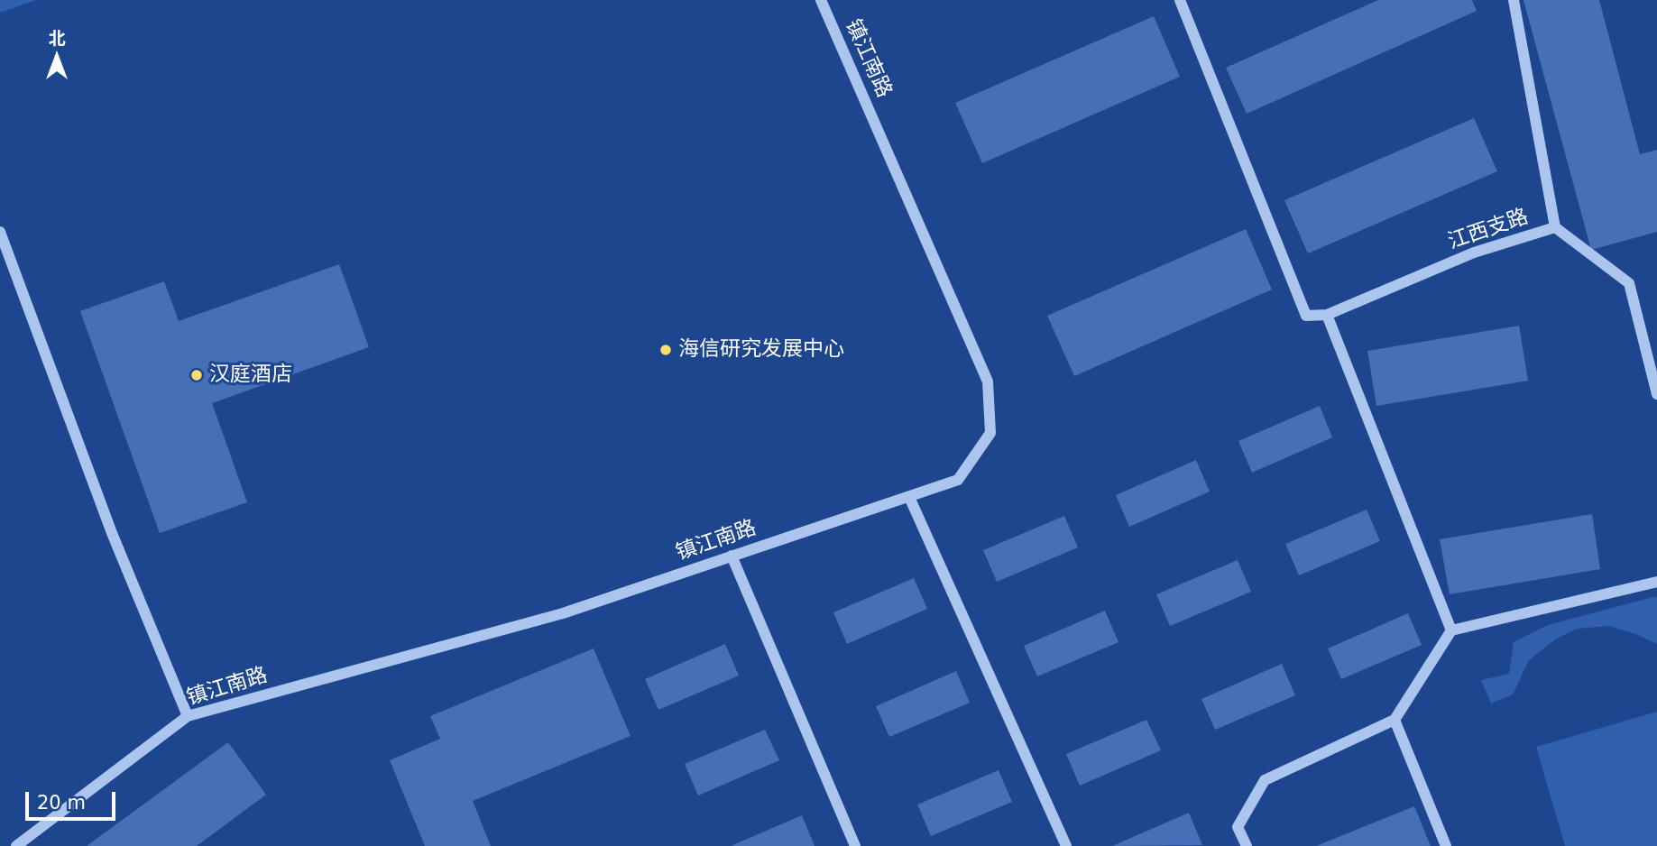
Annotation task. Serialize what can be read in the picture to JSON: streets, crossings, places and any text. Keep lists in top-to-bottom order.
{
  "streets": {
    "street": ["镇江南路", "江西支路"]
  },
  "places": ["海信研究发展中心", "汉庭酒店"],
  "scale_bar": "20 m",
  "north": "top"
}
